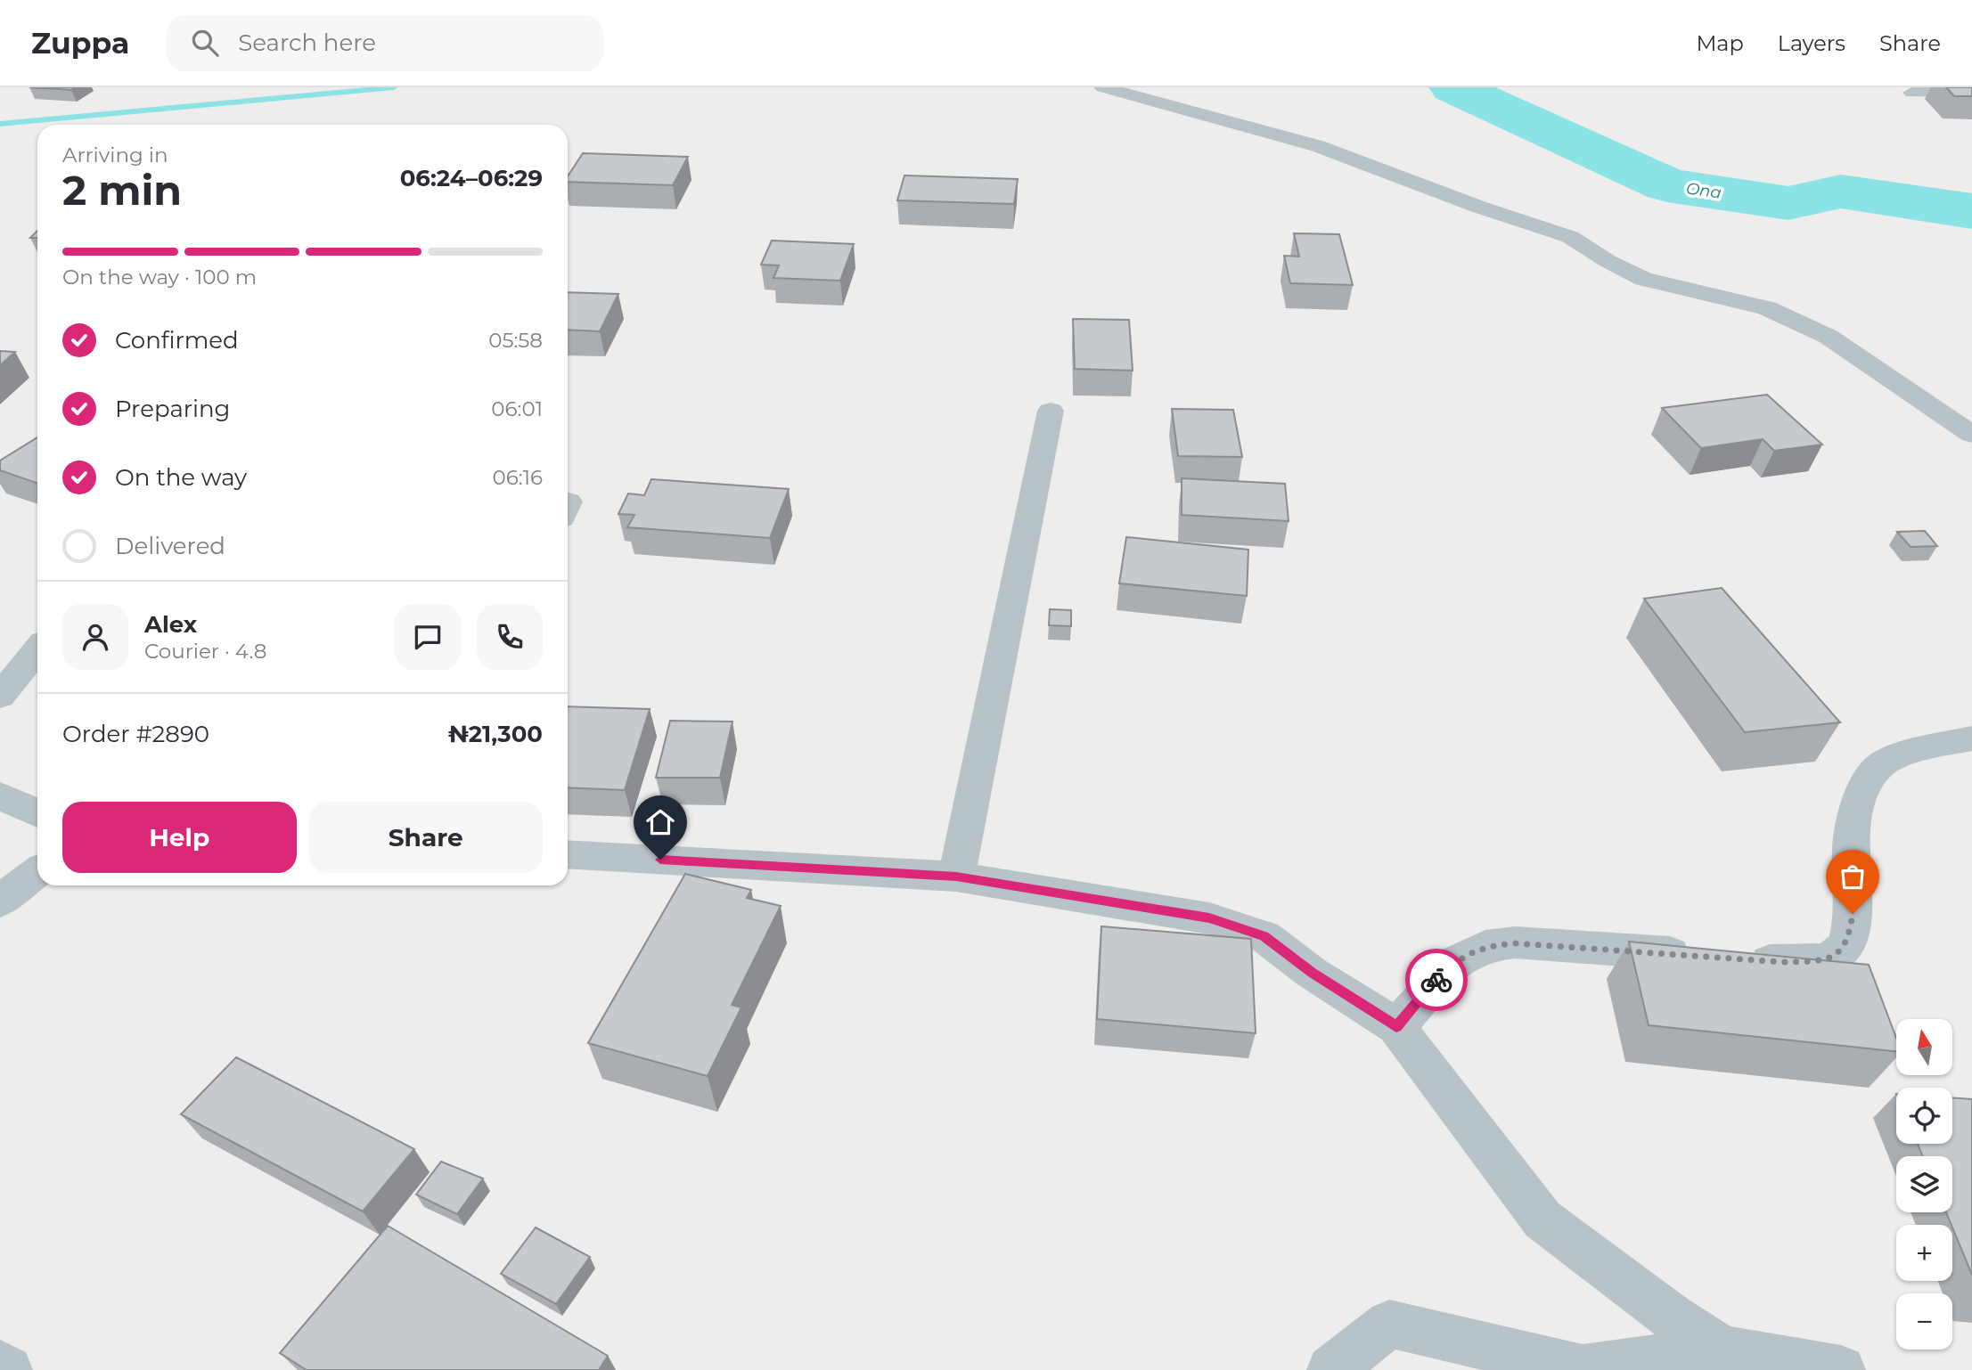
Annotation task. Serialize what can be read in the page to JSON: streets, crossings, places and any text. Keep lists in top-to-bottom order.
{
  "water": ["Ona"],
  "north": "top",
  "page": {
    "header": "Zuppa",
    "search": "Search here",
    "nav": ["Map", "Layers", "Share"],
    "heading": ["2 min", "Arriving in", "06:24–06:29"],
    "panel": [
      "Alex",
      "Courier · 4.8",
      "Order #2890",
      "₦21,300"
    ],
    "bar": "On the way · 100 m",
    "list": [
      ["Confirmed", "05:58"],
      ["Preparing", "06:01"],
      ["On the way", "06:16"],
      "Delivered"
    ],
    "buttons": ["Help", "Share"],
    "map_buttons": ["+", "−"]
  }
}
